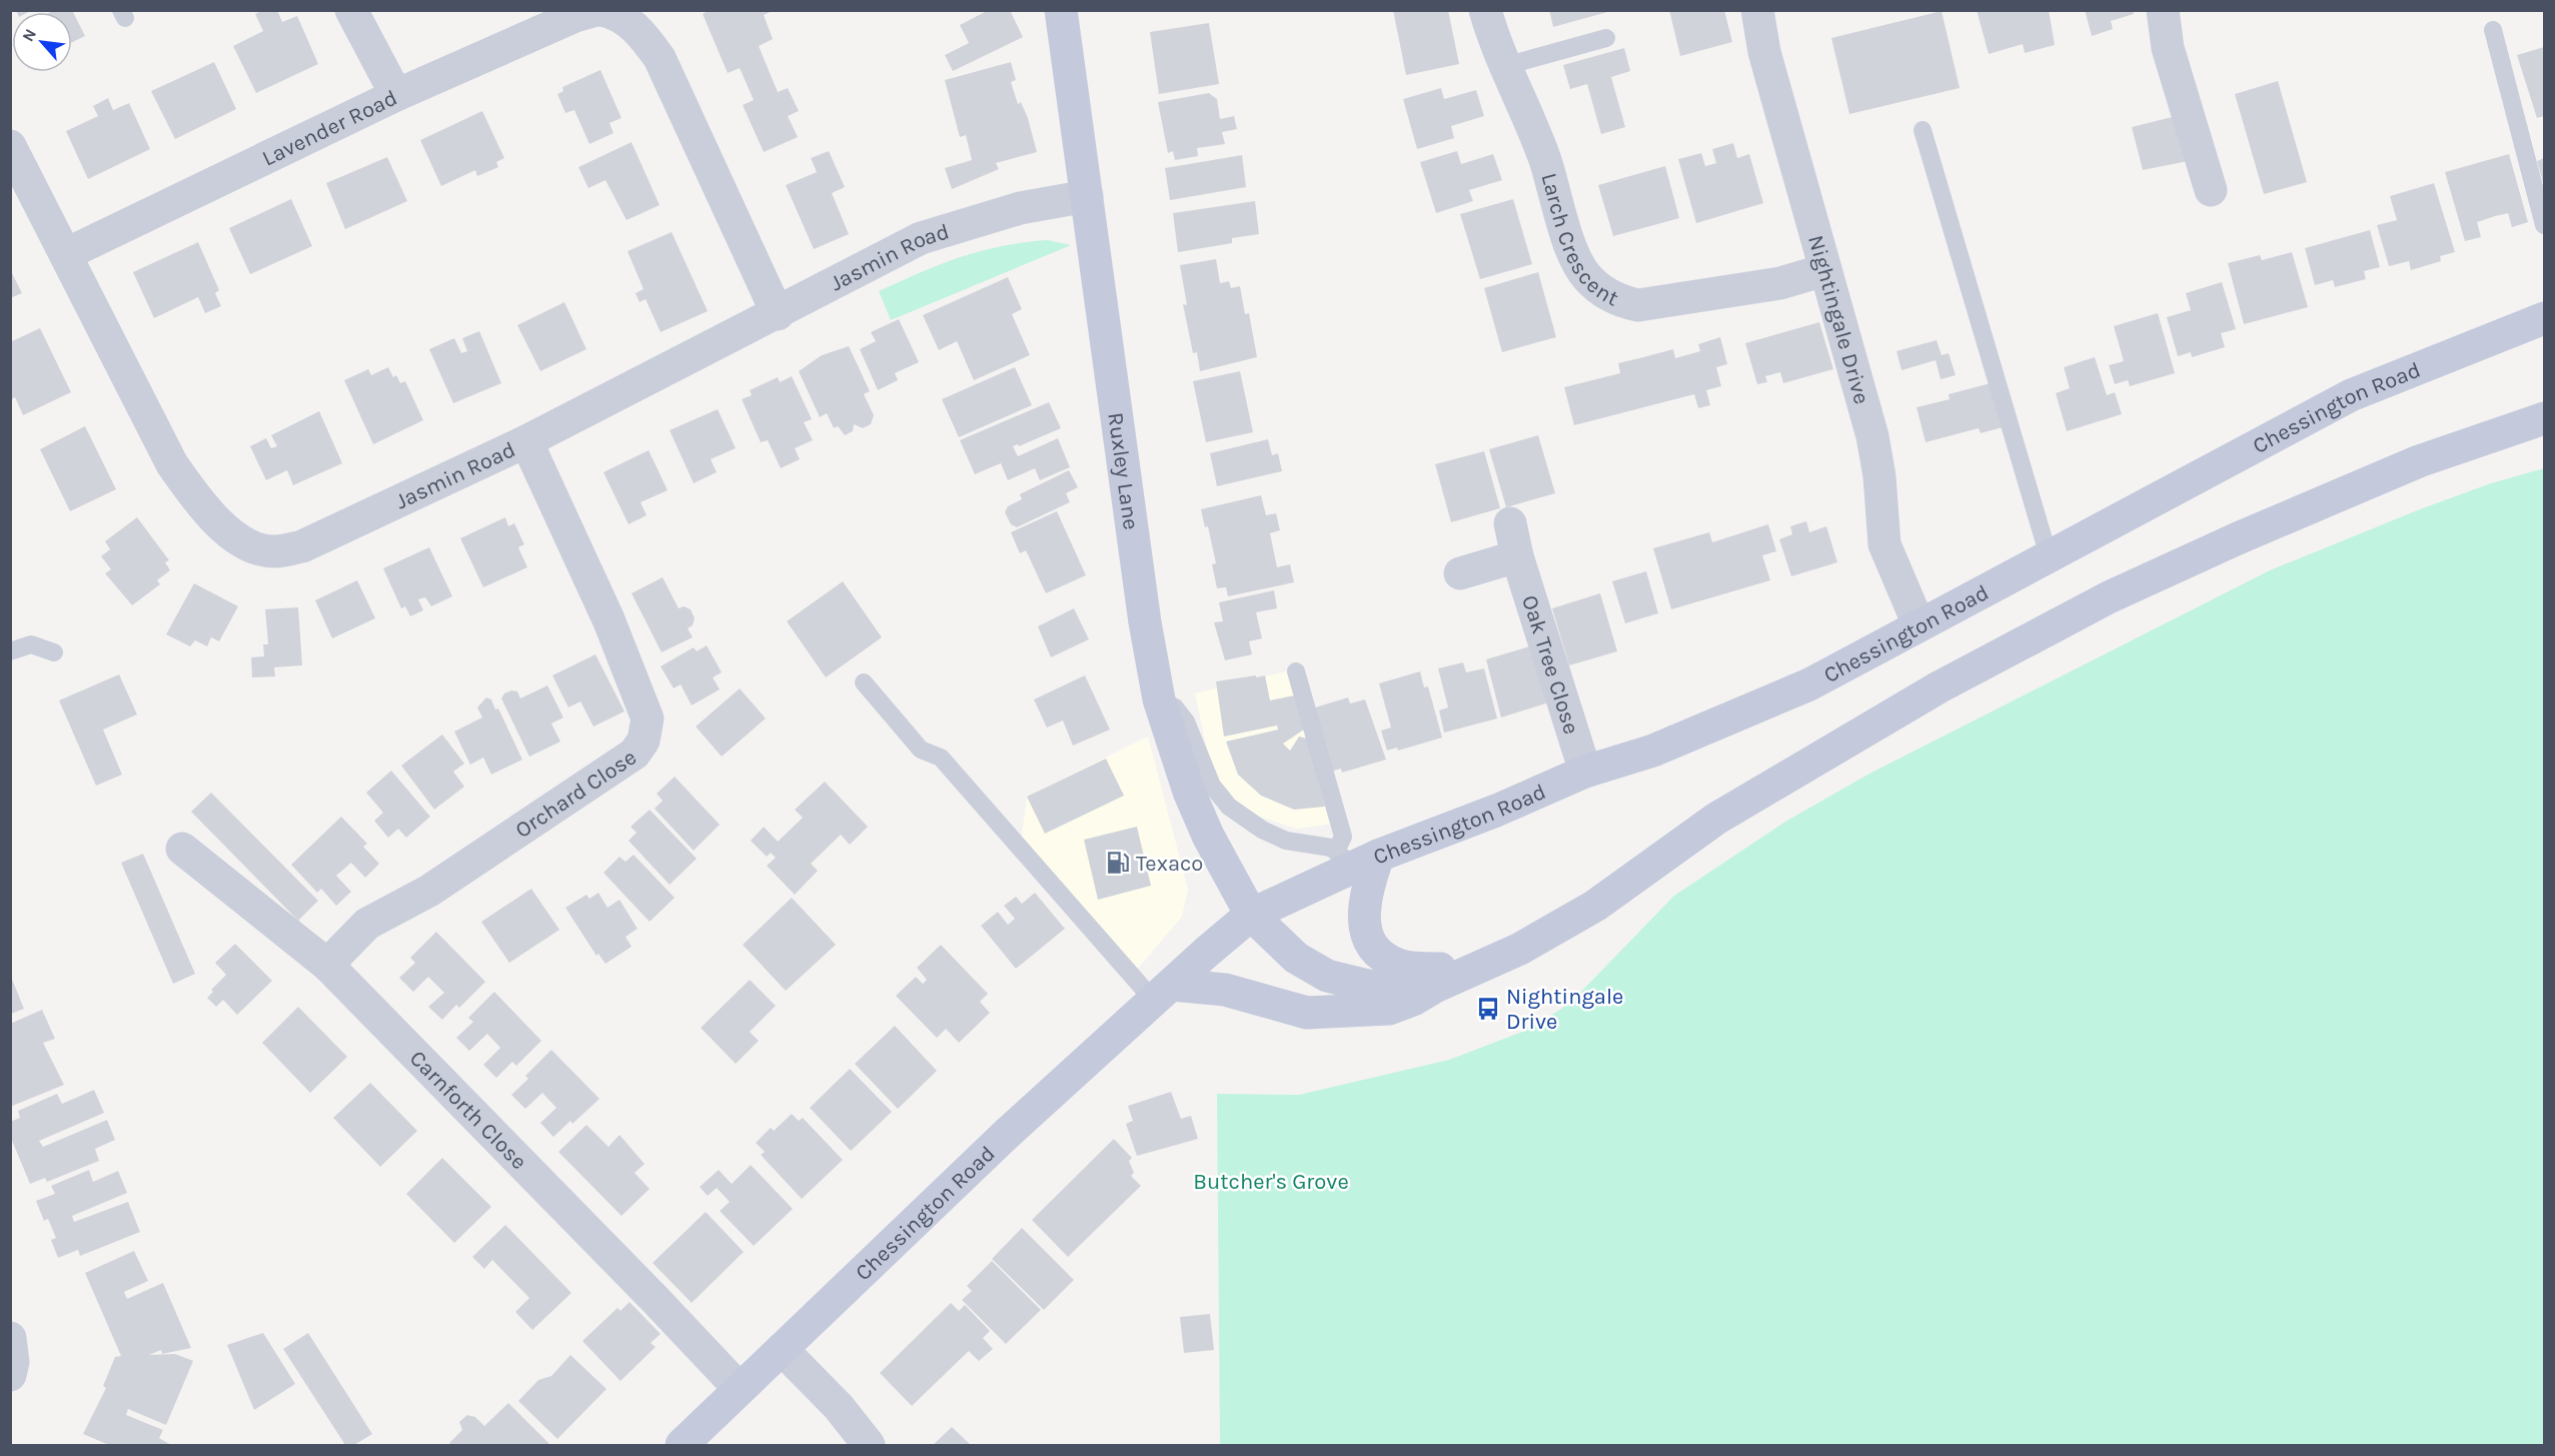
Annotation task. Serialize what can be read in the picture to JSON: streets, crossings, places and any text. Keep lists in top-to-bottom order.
{
  "streets": {
    "main road": ["Chessington Road", "Ruxley Lane"],
    "street": [
      "Lavender Road",
      "Larch Crescent",
      "Jasmin Road",
      "Nightingale Drive",
      "Oak Tree Close",
      "Orchard Close",
      "Carnforth Close"
    ]
  },
  "crossings": [
    ["Lavender Road", "Jasmin Road"],
    ["Larch Crescent", "Nightingale Drive"],
    ["Jasmin Road", "Ruxley Lane"],
    ["Jasmin Road", "Orchard Close"],
    ["Nightingale Drive", "Chessington Road"],
    ["Chessington Road", "Ruxley Lane"],
    ["Chessington Road", "Oak Tree Close"],
    ["Chessington Road", "Carnforth Close"],
    ["Orchard Close", "Carnforth Close"]
  ],
  "parks": ["Butcher's Grove"],
  "places": {
    "fuel station": ["Texaco"],
    "bus stop": ["Nightingale Drive"]
  },
  "north": "top left"
}
